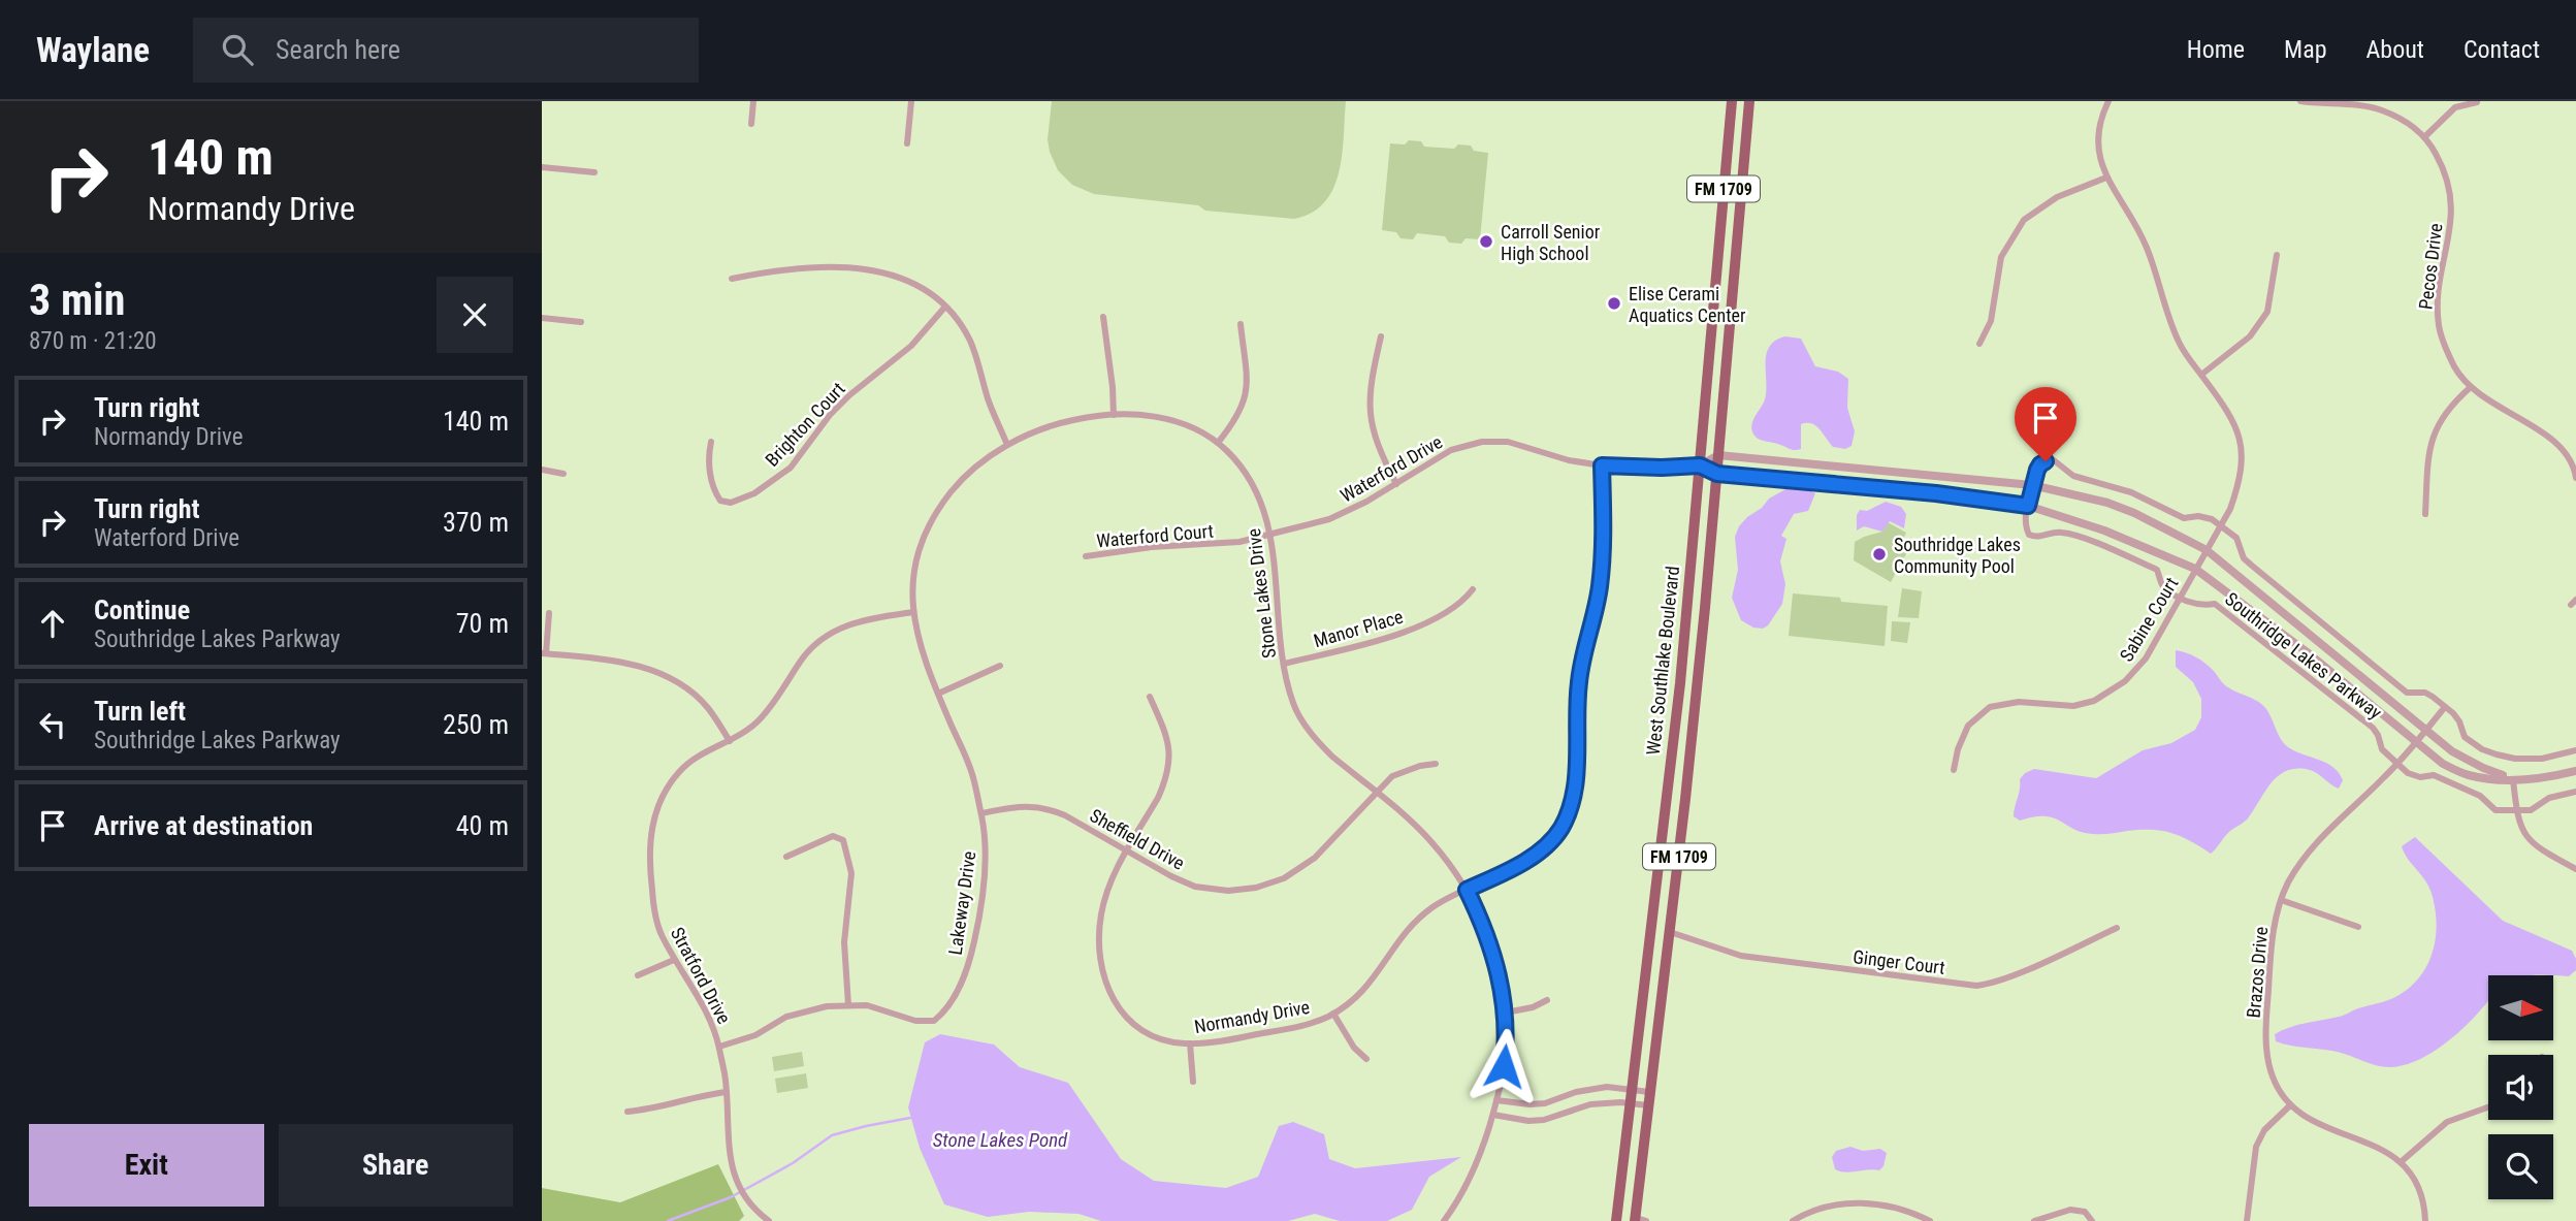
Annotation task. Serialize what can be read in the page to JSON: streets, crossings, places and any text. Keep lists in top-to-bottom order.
{
  "streets": {
    "main road": ["FM 1709", "West Southlake Boulevard"],
    "street": [
      "Pecos Drive",
      "Brighton Court",
      "Waterford Drive",
      "Waterford Court",
      "Stone Lakes Drive",
      "Sabine Court",
      "Manor Place",
      "Southridge Lakes Parkway",
      "Sheffield Drive",
      "Lakeway Drive",
      "Ginger Court",
      "Brazos Drive",
      "Stratford Drive",
      "Normandy Drive"
    ]
  },
  "crossings": [
    ["Waterford Drive", "Waterford Court"],
    ["Waterford Drive", "Stone Lakes Drive"],
    ["Waterford Drive", "Southridge Lakes Parkway"],
    ["Waterford Drive", "West Southlake Boulevard"],
    ["Waterford Drive", "Normandy Drive"],
    ["Waterford Court", "Stone Lakes Drive"],
    ["Stone Lakes Drive", "Manor Place"],
    ["Stone Lakes Drive", "Sheffield Drive"],
    ["Stone Lakes Drive", "Lakeway Drive"],
    ["Stone Lakes Drive", "Stratford Drive"],
    ["Stone Lakes Drive", "Normandy Drive"],
    ["Sabine Court", "Southridge Lakes Parkway"],
    ["Southridge Lakes Parkway", "West Southlake Boulevard"],
    ["Southridge Lakes Parkway", "Brazos Drive"],
    ["West Southlake Boulevard", "Ginger Court"],
    ["Sheffield Drive", "Lakeway Drive"],
    ["Sheffield Drive", "Normandy Drive"],
    ["Lakeway Drive", "Stratford Drive"]
  ],
  "water": ["Stone Lakes Pond"],
  "places": ["Carroll Senior High School", "Elise Cerami Aquatics Center", "Southridge Lakes Community Pool"],
  "north": "right",
  "page": {
    "header": "Waylane",
    "search": "Search here",
    "nav": [
      "Home",
      "Map",
      "About",
      "Contact"
    ],
    "turn": ["140 m", "Normandy Drive"],
    "heading": ["3 min", "870 m · 21:20"],
    "list": [
      {
        "name": "Turn right",
        "note": "Normandy Drive",
        "value": "140 m"
      },
      {
        "name": "Turn right",
        "note": "Waterford Drive",
        "value": "370 m"
      },
      {
        "name": "Continue",
        "note": "Southridge Lakes Parkway",
        "value": "70 m"
      },
      {
        "name": "Turn left",
        "note": "Southridge Lakes Parkway",
        "value": "250 m"
      },
      {
        "name": "Arrive at destination",
        "value": "40 m"
      }
    ],
    "buttons": ["Exit", "Share"]
  }
}
